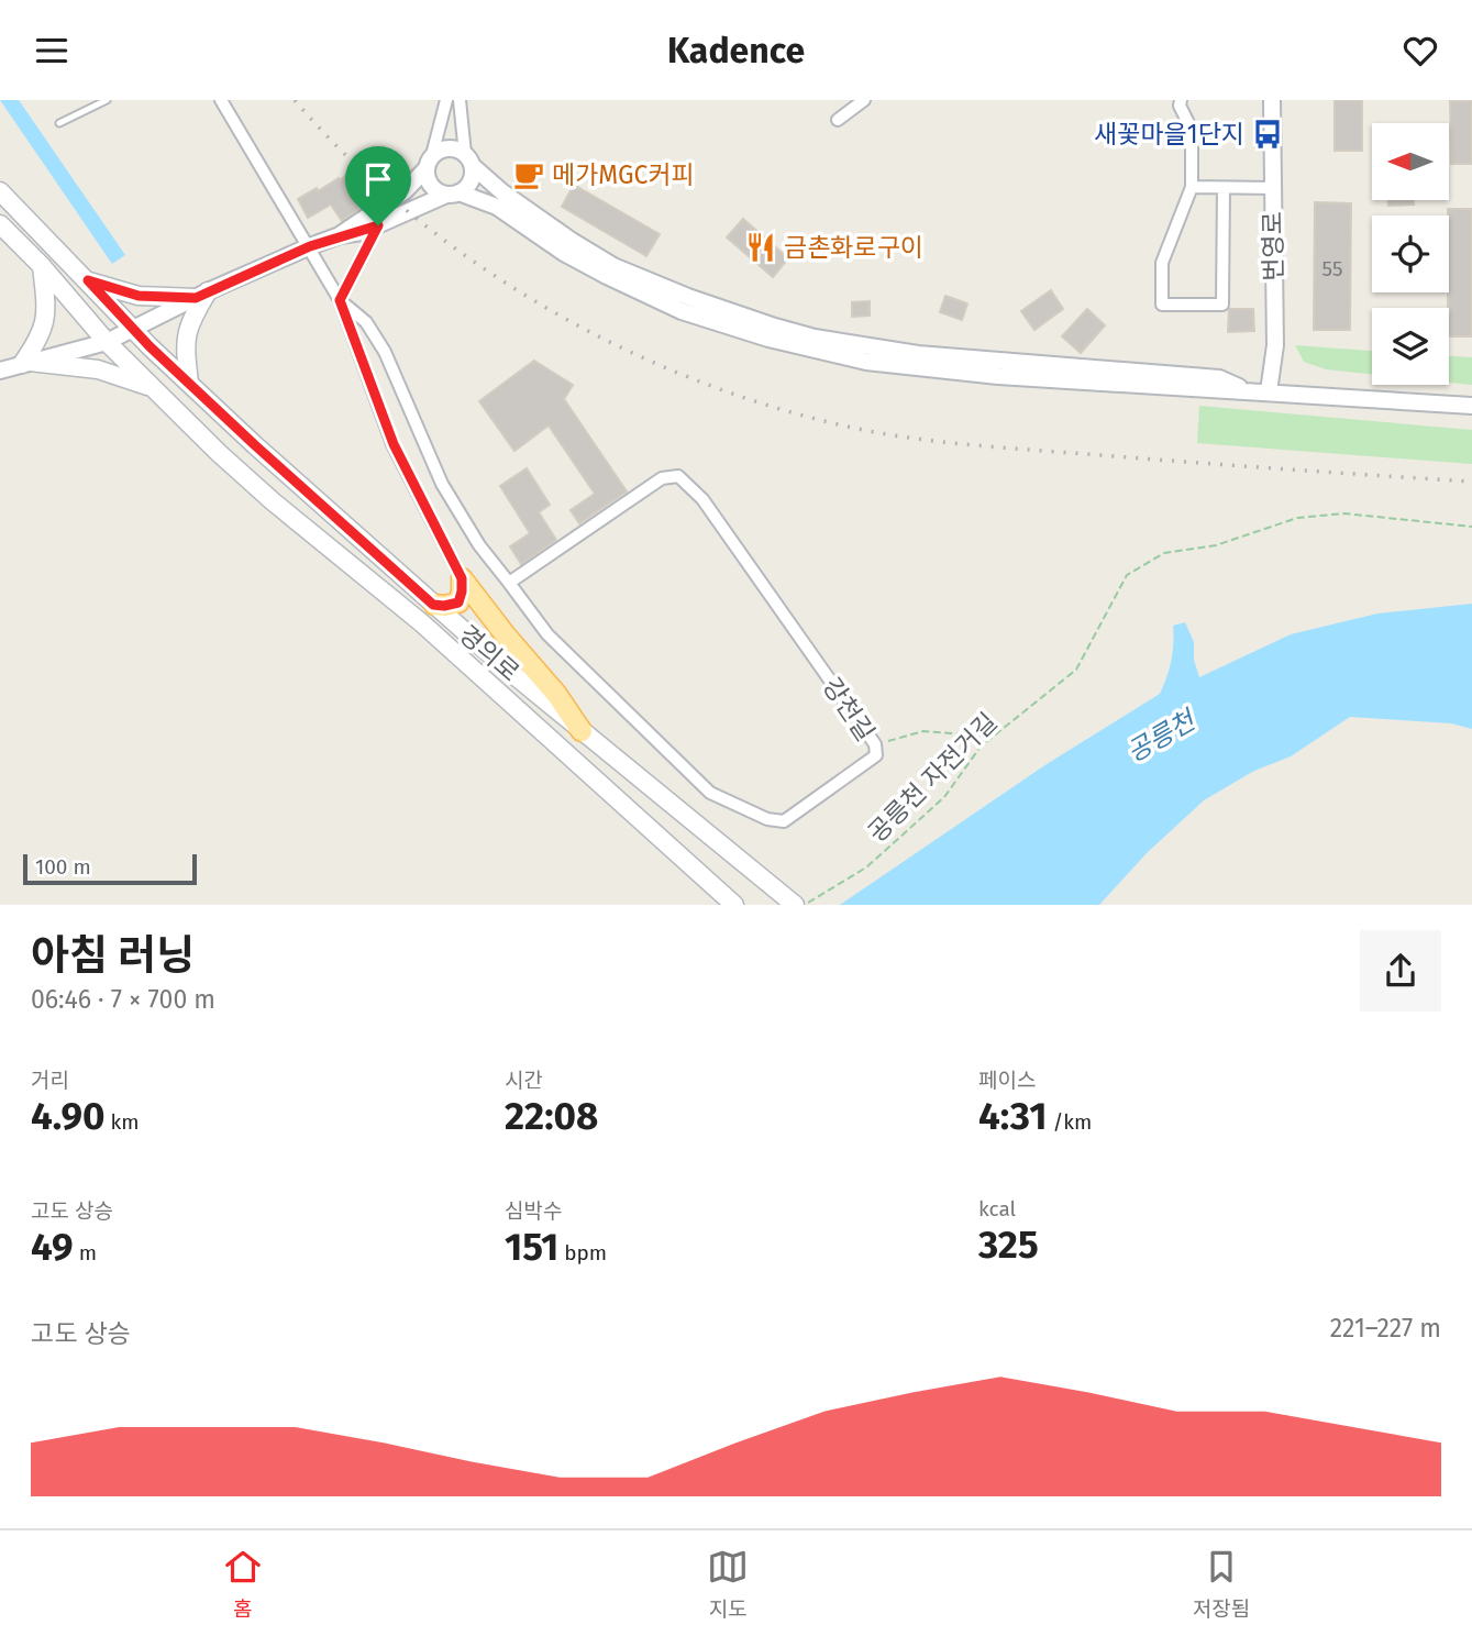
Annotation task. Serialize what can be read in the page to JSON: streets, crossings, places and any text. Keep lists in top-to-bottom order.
{
  "streets": {
    "main road": ["경의로"],
    "street": ["번영로", "강천길"],
    "path": ["공릉천 자전거길"]
  },
  "water": ["공릉천"],
  "places": {
    "bus stop": ["새꽃마을1단지"],
    "cafe": ["메가MGC커피"],
    "restaurant": ["금촌화로구이"]
  },
  "house_numbers": ["55"],
  "scale_bar": "100 m",
  "north": "left",
  "page": {
    "header": "Kadence",
    "scale": "100 m",
    "heading": ["아침 러닝", "06:46 · 7 × 700 m"],
    "stats": [
      ["거리", "4.90 km"],
      ["시간", "22:08"],
      ["페이스", "4:31 /km"],
      ["고도 상승", "49 m"],
      ["심박수", "151 bpm"],
      ["kcal", "325"]
    ],
    "chart": ["고도 상승", "221–227 m"],
    "tabs": ["홈", "지도", "저장됨"]
  }
}
